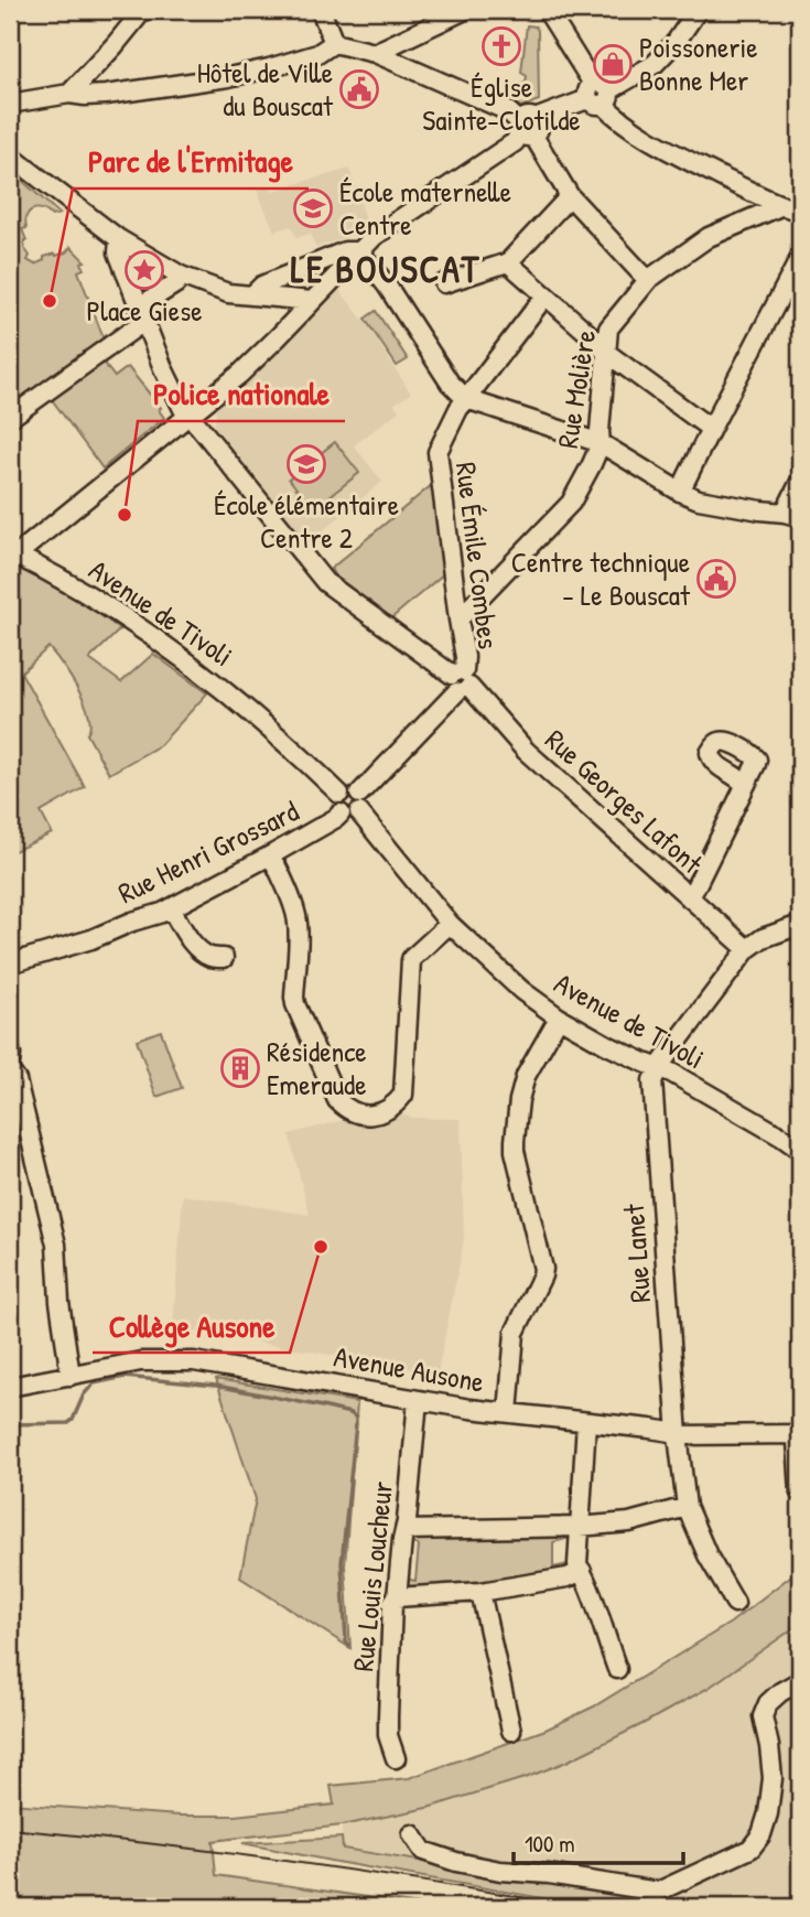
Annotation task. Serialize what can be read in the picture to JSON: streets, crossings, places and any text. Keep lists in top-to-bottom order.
{
  "streets": {
    "street": [
      "Rue Molière",
      "Rue Émile Combes",
      "Avenue de Tivoli",
      "Rue Georges Lafont",
      "Rue Henri Grossard",
      "Rue Lanet",
      "Avenue Ausone",
      "Rue Louis Loucheur"
    ]
  },
  "crossings": [
    ["Rue Molière", "Rue Émile Combes"],
    ["Rue Émile Combes", "Rue Georges Lafont"],
    ["Avenue de Tivoli", "Rue Henri Grossard"],
    ["Avenue de Tivoli", "Rue Lanet"],
    ["Rue Lanet", "Avenue Ausone"],
    ["Avenue Ausone", "Rue Louis Loucheur"]
  ],
  "districts": ["LE BOUSCAT"],
  "places": {
    "church": ["Église Sainte-Clotilde"],
    "shop": ["Poissonerie Bonne Mer"],
    "public building": ["Hôtel de Ville du Bouscat", "Centre technique - Le Bouscat"],
    "school or university": ["École maternelle Centre", "École élémentaire Centre 2"],
    "place": ["Place Giese"],
    "other": ["Parc de l'Ermitage", "Police nationale", "Collège Ausone"],
    "building": ["Résidence Emeraude"]
  },
  "scale_bar": "100 m"
}
